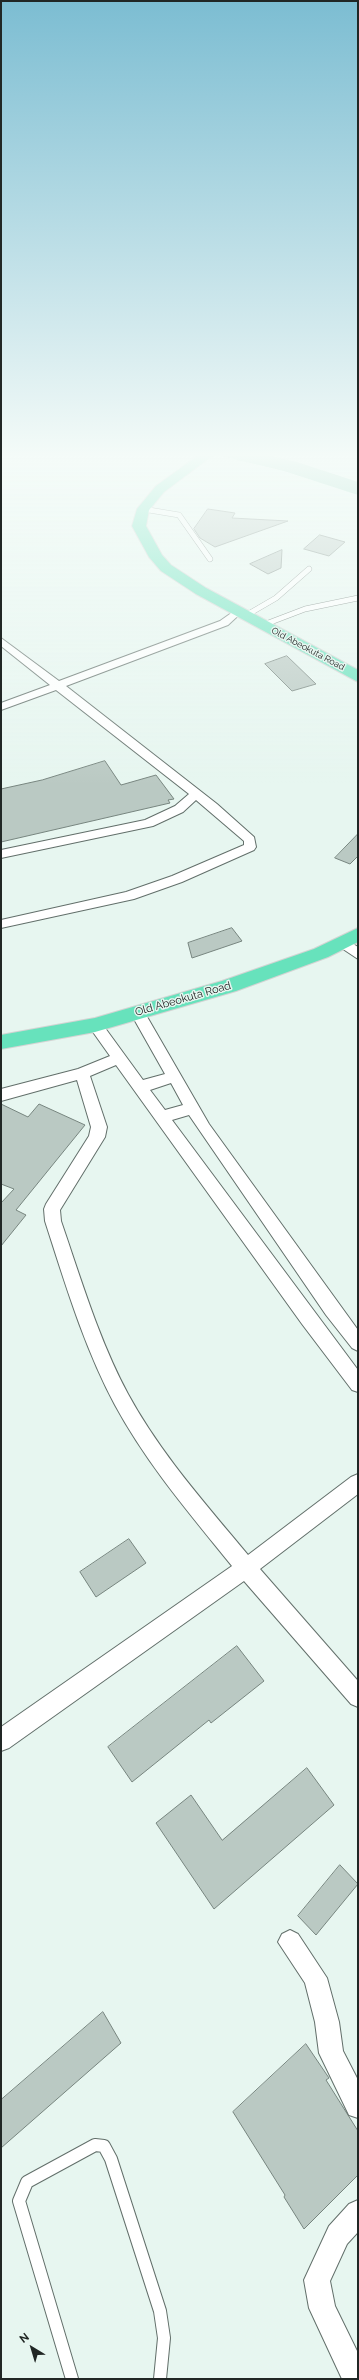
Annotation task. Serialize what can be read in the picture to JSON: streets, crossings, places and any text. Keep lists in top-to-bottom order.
{
  "streets": {
    "highway": ["Old Abeokuta Road"]
  },
  "north": "top left"
}
